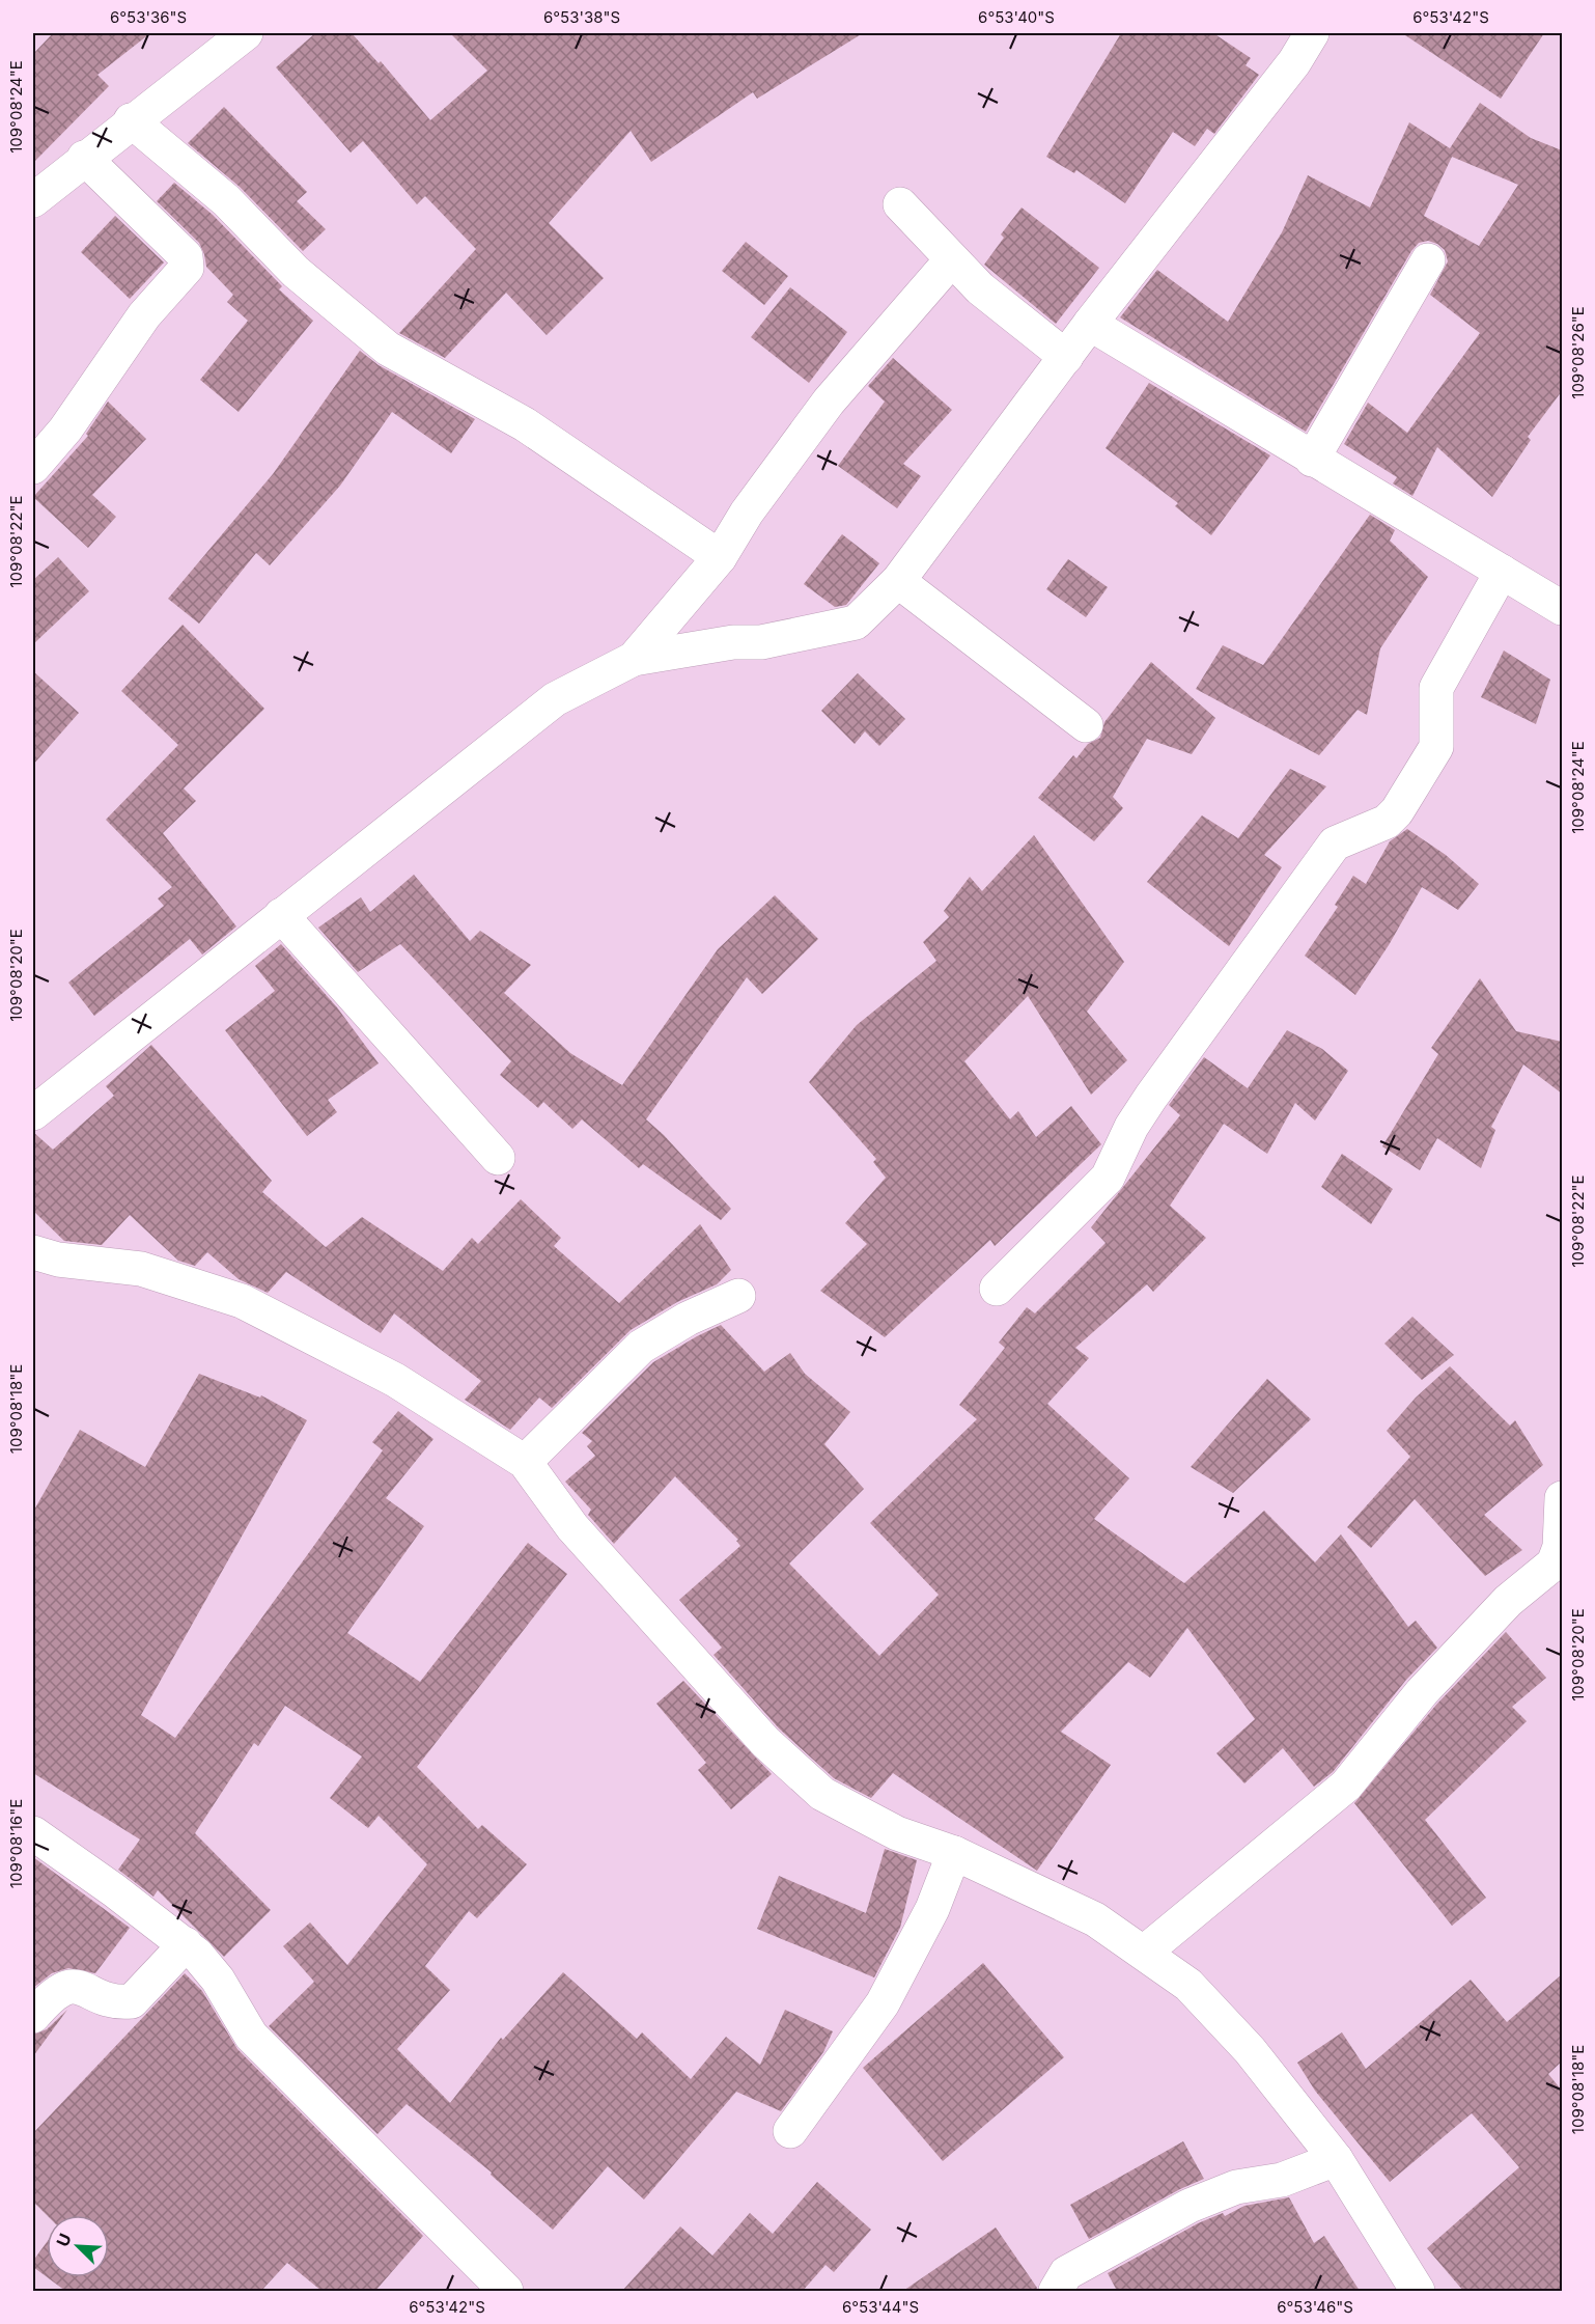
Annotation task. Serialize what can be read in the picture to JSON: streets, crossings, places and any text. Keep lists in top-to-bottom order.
{
  "north": "top left",
  "coordinates": [
    "6°53'36\"S",
    "6°53'38\"S",
    "6°53'40\"S",
    "6°53'42\"S",
    "109°08'24\"E",
    "109°08'26\"E",
    "109°08'22\"E",
    "109°08'20\"E",
    "109°08'18\"E",
    "109°08'16\"E",
    "6°53'44\"S",
    "6°53'46\"S"
  ]
}
